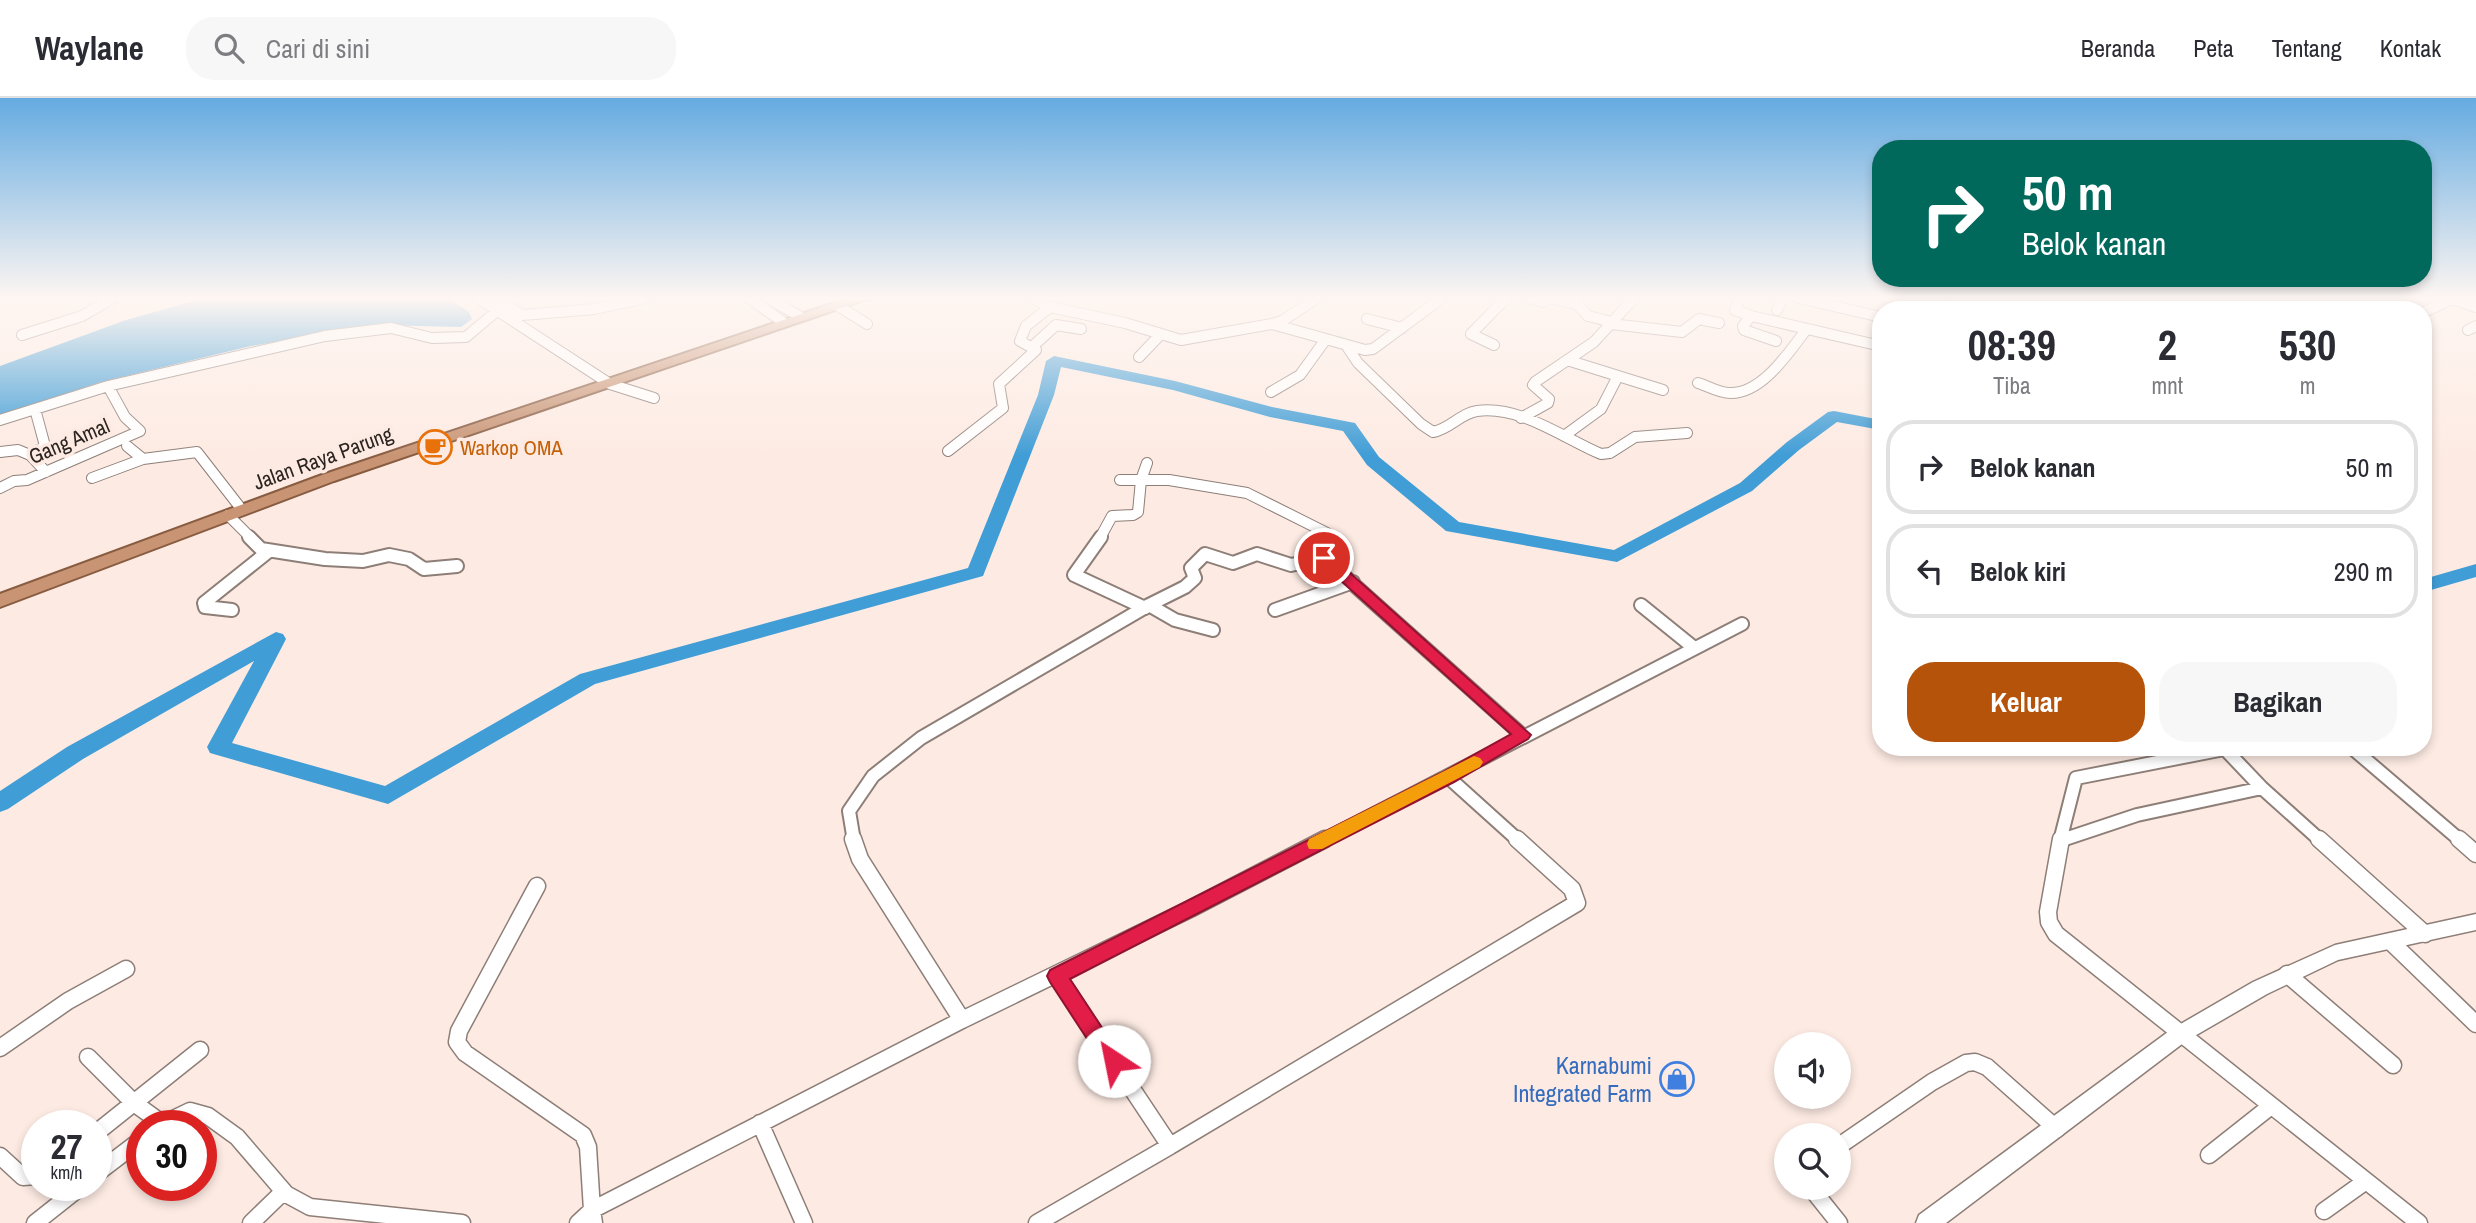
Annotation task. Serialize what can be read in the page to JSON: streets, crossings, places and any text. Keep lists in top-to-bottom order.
{
  "streets": {
    "highway": ["Jalan Raya Parung"],
    "street": ["Gang Amal"]
  },
  "places": {
    "cafe": ["Warkop OMA"],
    "shop": ["Karnabumi Integrated Farm"]
  },
  "page": {
    "header": "Waylane",
    "search": "Cari di sini",
    "nav": [
      "Beranda",
      "Peta",
      "Tentang",
      "Kontak"
    ],
    "turn": ["50 m", "Belok kanan"],
    "eta": [
      "08:39",
      "Tiba",
      "2",
      "mnt",
      "530",
      "m"
    ],
    "list": [
      {
        "name": "Belok kanan",
        "value": "50 m"
      },
      {
        "name": "Belok kiri",
        "value": "290 m"
      }
    ],
    "buttons": ["Keluar", "Bagikan"],
    "speed": "27 km/h",
    "limit": "30"
  }
}
